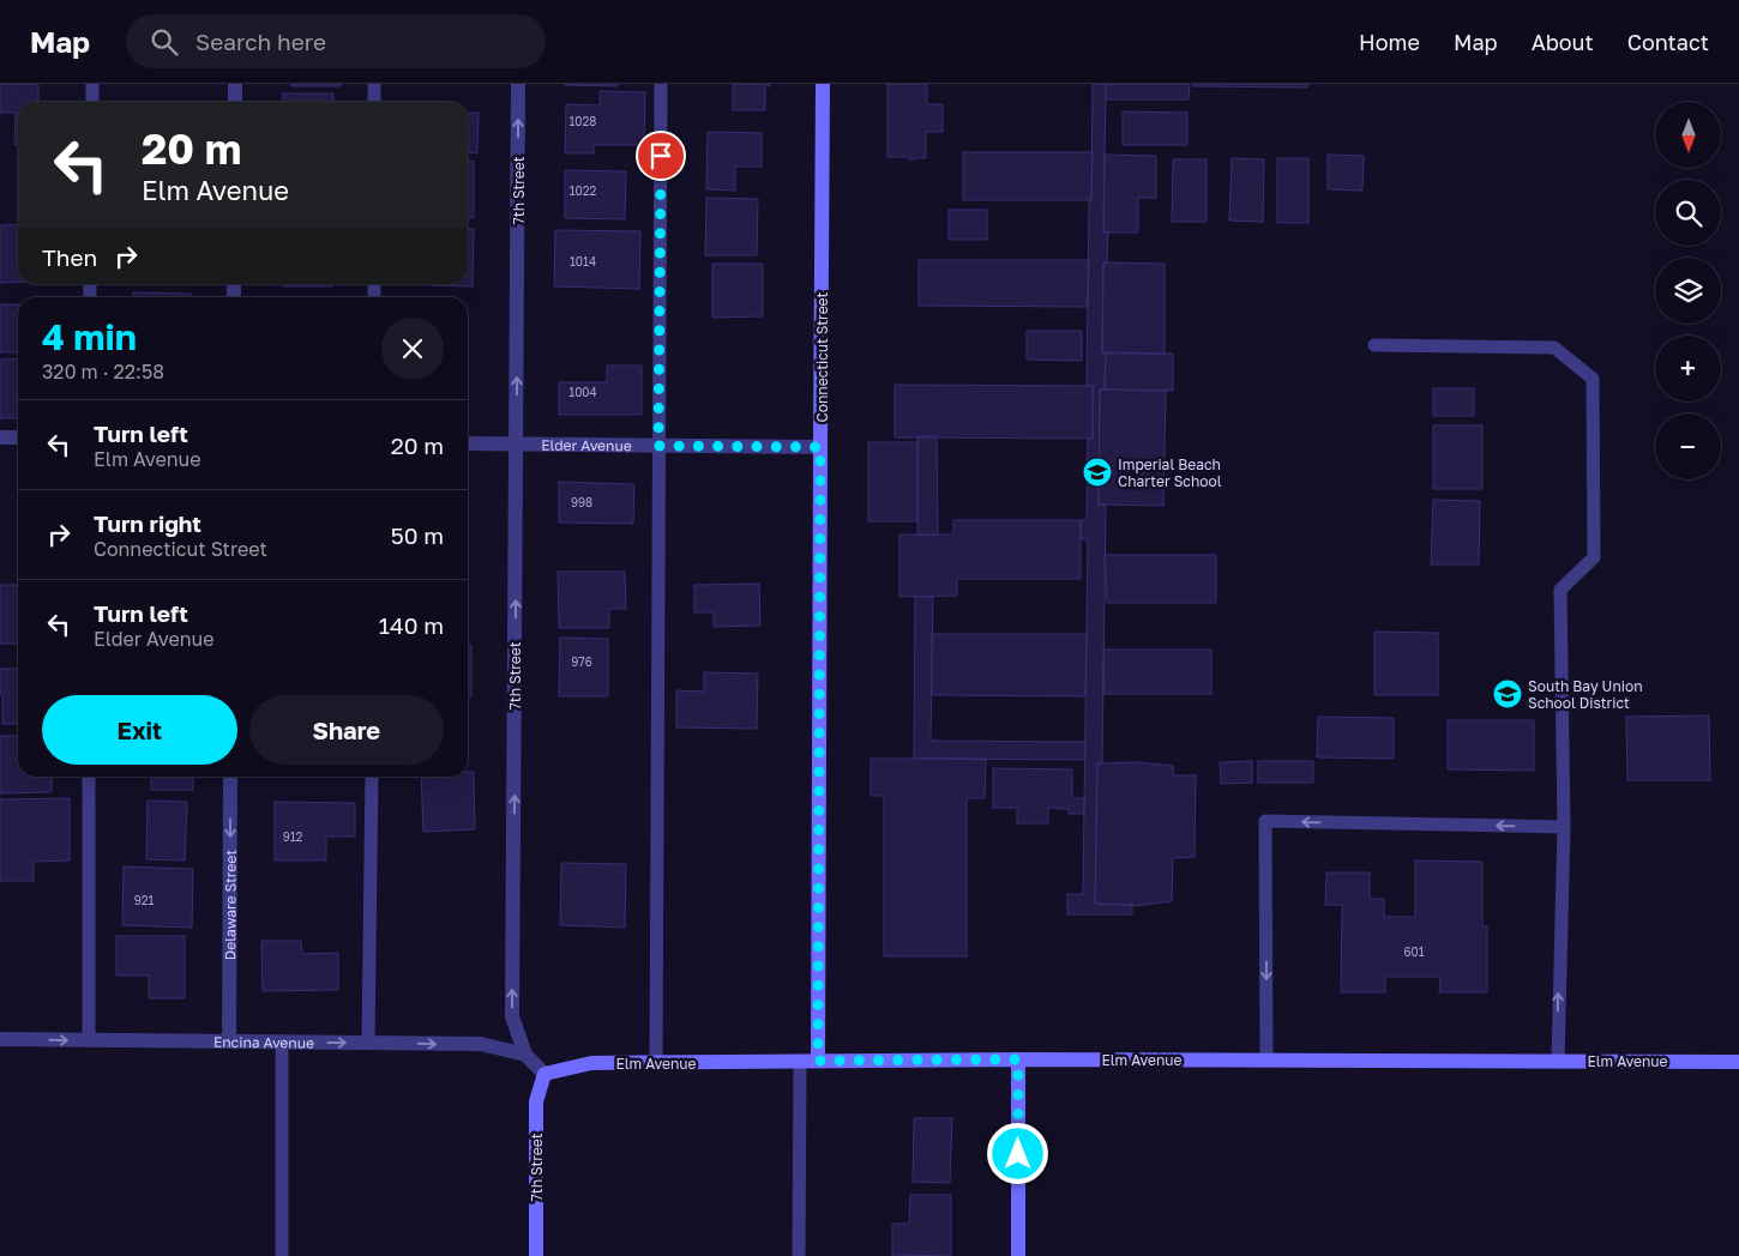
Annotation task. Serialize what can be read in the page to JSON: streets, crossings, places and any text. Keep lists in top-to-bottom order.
{
  "streets": {
    "street": [
      "7th Street",
      "Connecticut Street",
      "Elder Avenue",
      "Delaware Street",
      "Encina Avenue",
      "Elm Avenue"
    ]
  },
  "crossings": [
    ["7th Street", "Elder Avenue"],
    ["7th Street", "Encina Avenue"],
    ["7th Street", "Elm Avenue"],
    ["Connecticut Street", "Elder Avenue"],
    ["Connecticut Street", "Elm Avenue"],
    ["Delaware Street", "Encina Avenue"]
  ],
  "one_way": ["7th Street", "Delaware Street", "Encina Avenue"],
  "places": {
    "school or university": ["Imperial Beach Charter School", "South Bay Union School District"]
  },
  "house_numbers": [
    "1028",
    "1022",
    "1014",
    "1004",
    "998",
    "976",
    "912",
    "921",
    "601"
  ],
  "north": "bottom",
  "page": {
    "header": "Map",
    "search": "Search here",
    "nav": [
      "Home",
      "Map",
      "About",
      "Contact"
    ],
    "map_buttons": ["+", "−"],
    "turn": ["20 m", "Elm Avenue"],
    "then": "Then",
    "heading": ["4 min", "320 m · 22:58"],
    "list": [
      {
        "name": "Turn left",
        "note": "Elm Avenue",
        "value": "20 m"
      },
      {
        "name": "Turn right",
        "note": "Connecticut Street",
        "value": "50 m"
      },
      {
        "name": "Turn left",
        "note": "Elder Avenue",
        "value": "140 m"
      }
    ],
    "buttons": ["Exit", "Share"]
  }
}
